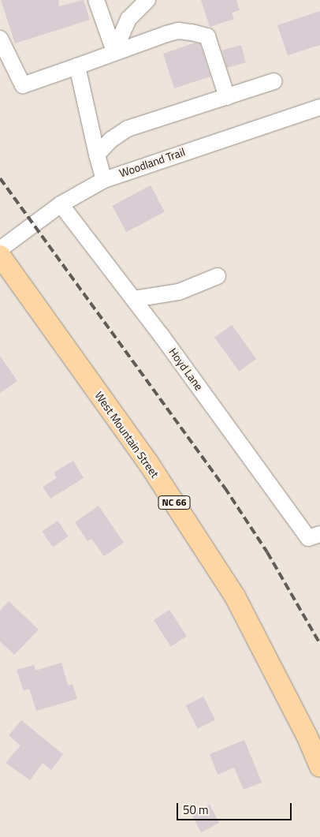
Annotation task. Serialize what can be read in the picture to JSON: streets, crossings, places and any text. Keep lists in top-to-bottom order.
{
  "streets": {
    "main road": ["West Mountain Street", "NC 66"],
    "street": ["Woodland Trail", "Hoyd Lane"]
  },
  "crossings": [
    ["Woodland Trail", "Hoyd Lane"]
  ],
  "scale_bar": "50 m"
}
